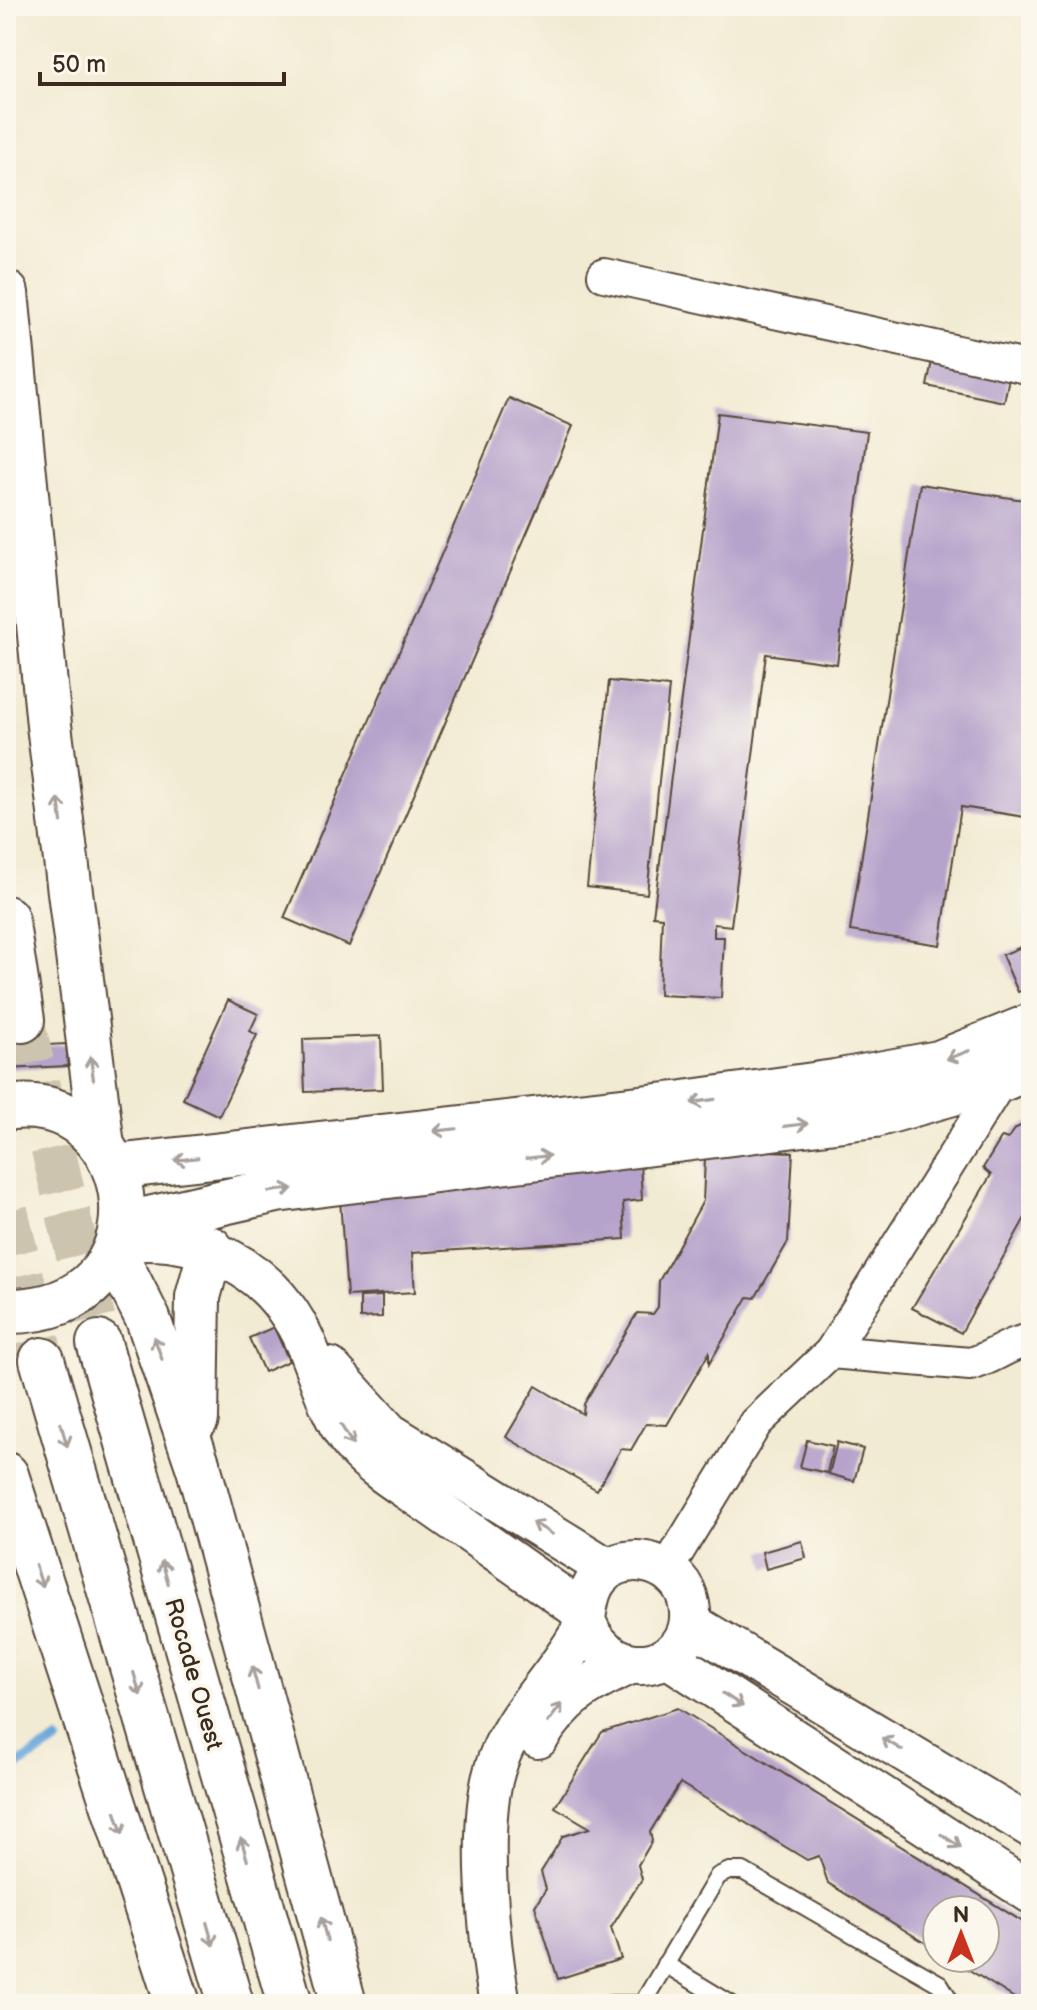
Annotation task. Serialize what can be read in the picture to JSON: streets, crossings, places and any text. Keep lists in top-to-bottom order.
{
  "streets": {
    "main road": ["Rocade Ouest"]
  },
  "scale_bar": "50 m",
  "north": "top"
}
